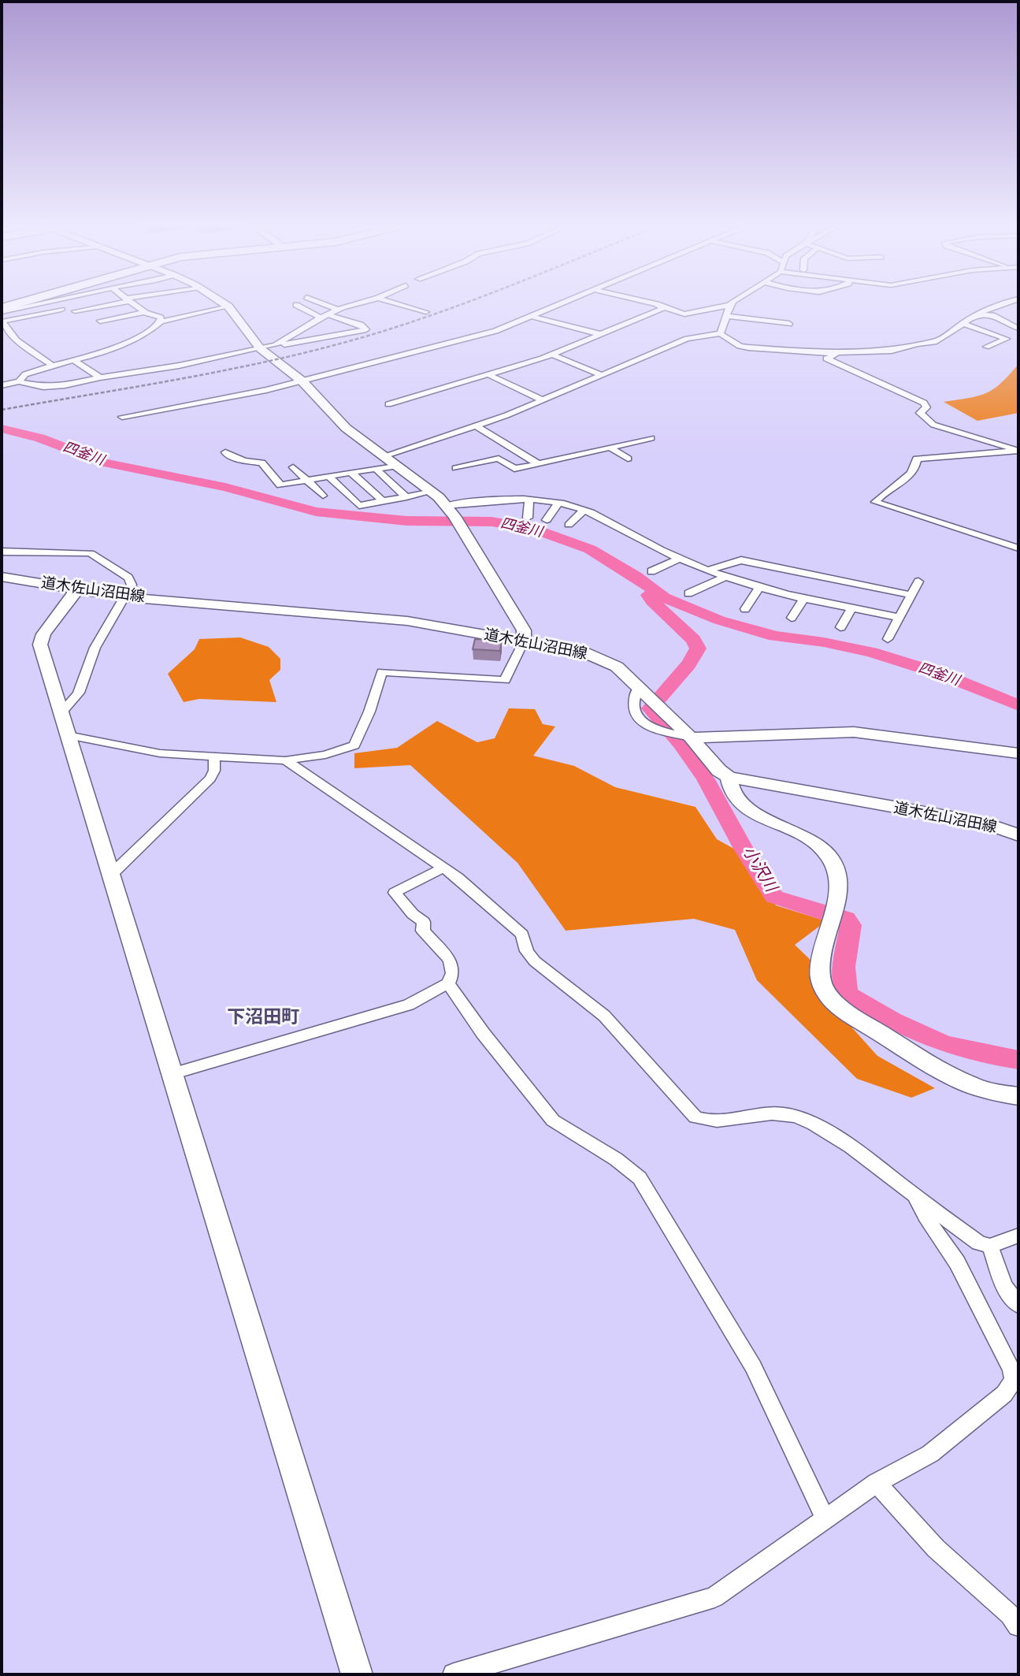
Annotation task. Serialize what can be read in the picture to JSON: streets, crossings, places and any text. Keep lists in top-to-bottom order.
{
  "streets": {
    "street": ["道木佐山沼田線"]
  },
  "districts": ["下沼田町"],
  "water": ["四釜川", "小沢川"]
}
